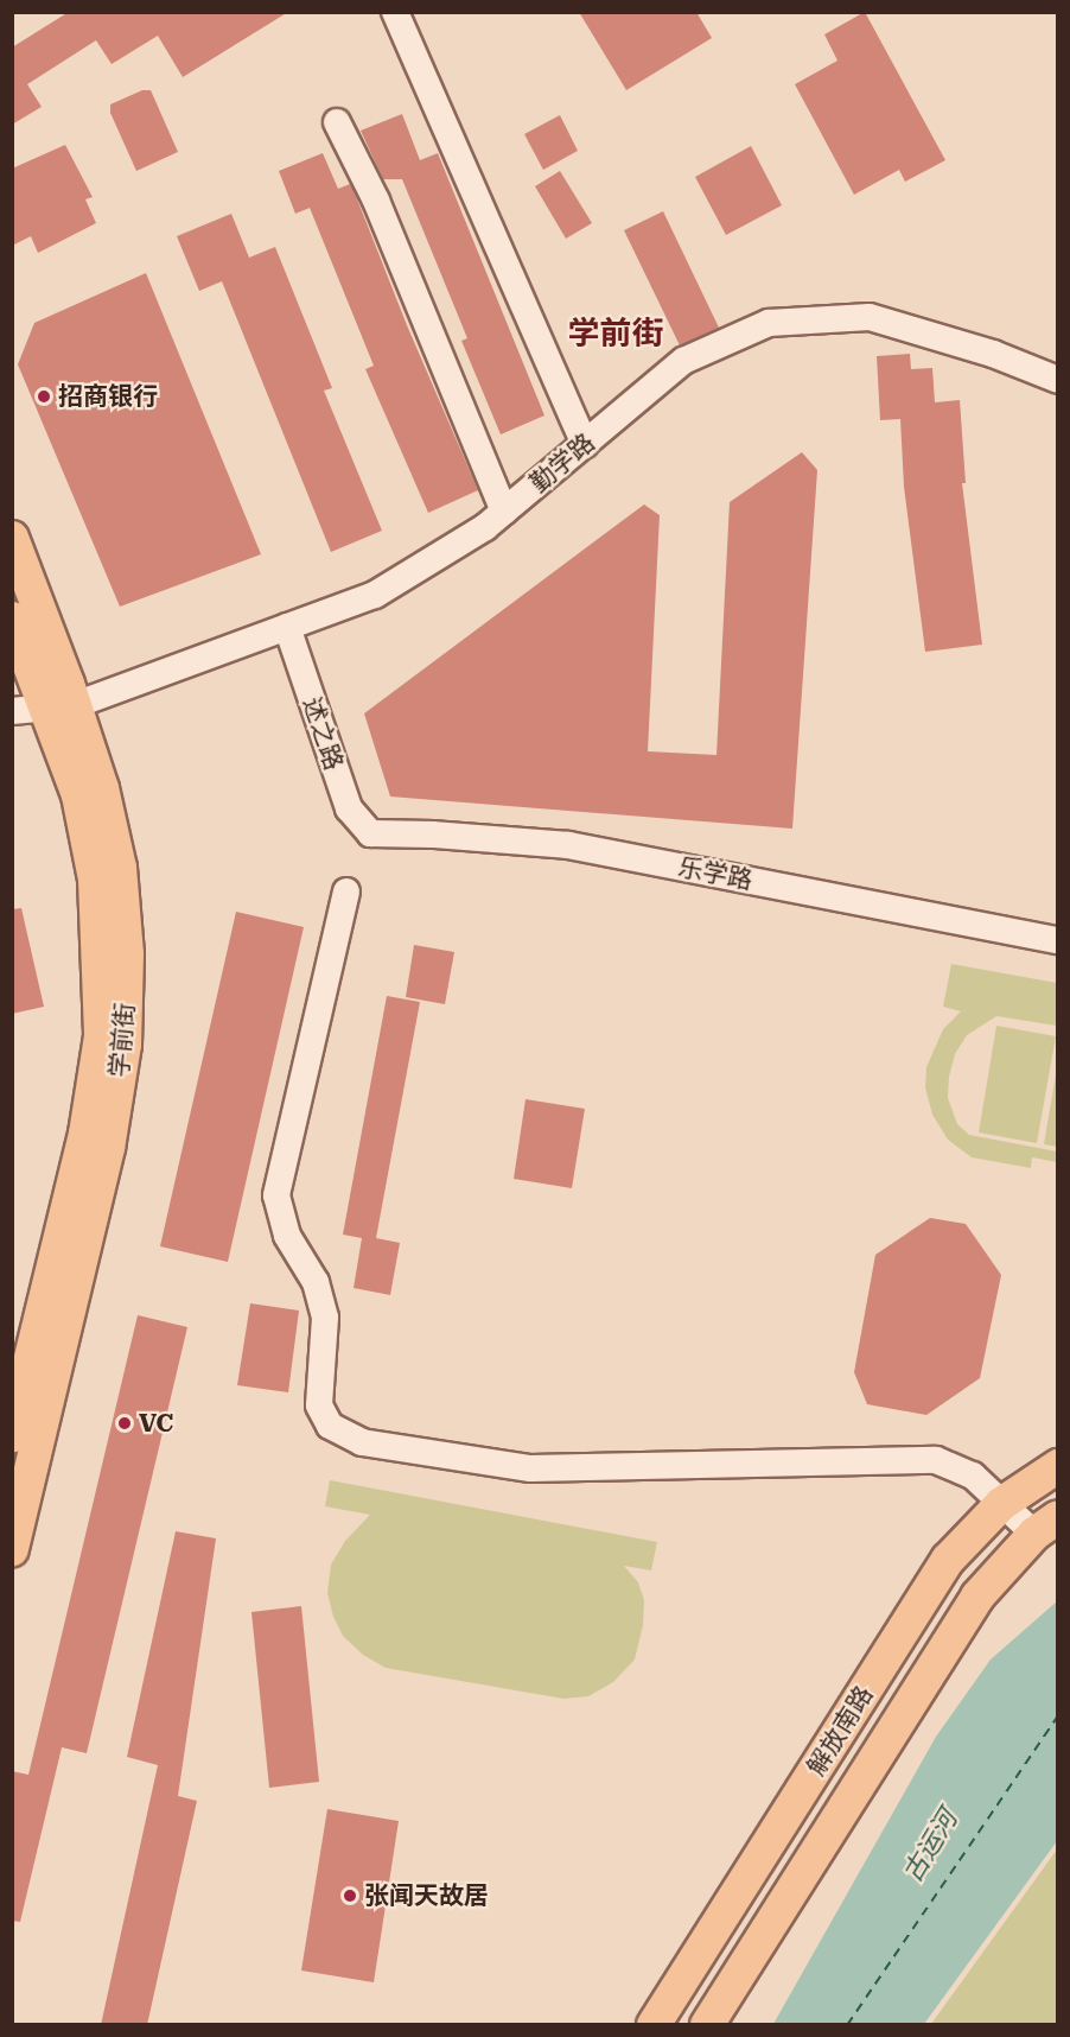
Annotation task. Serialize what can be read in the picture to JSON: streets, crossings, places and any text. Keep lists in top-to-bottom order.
{
  "streets": {
    "main road": ["学前街", "解放南路"],
    "street": ["勤学路", "述之路", "乐学路"]
  },
  "crossings": [
    ["勤学路", "述之路"],
    ["勤学路", "学前街"],
    ["述之路", "乐学路"]
  ],
  "districts": ["学前街"],
  "water": ["古运河"],
  "places": ["招商银行", "VC", "张闻天故居"]
}
